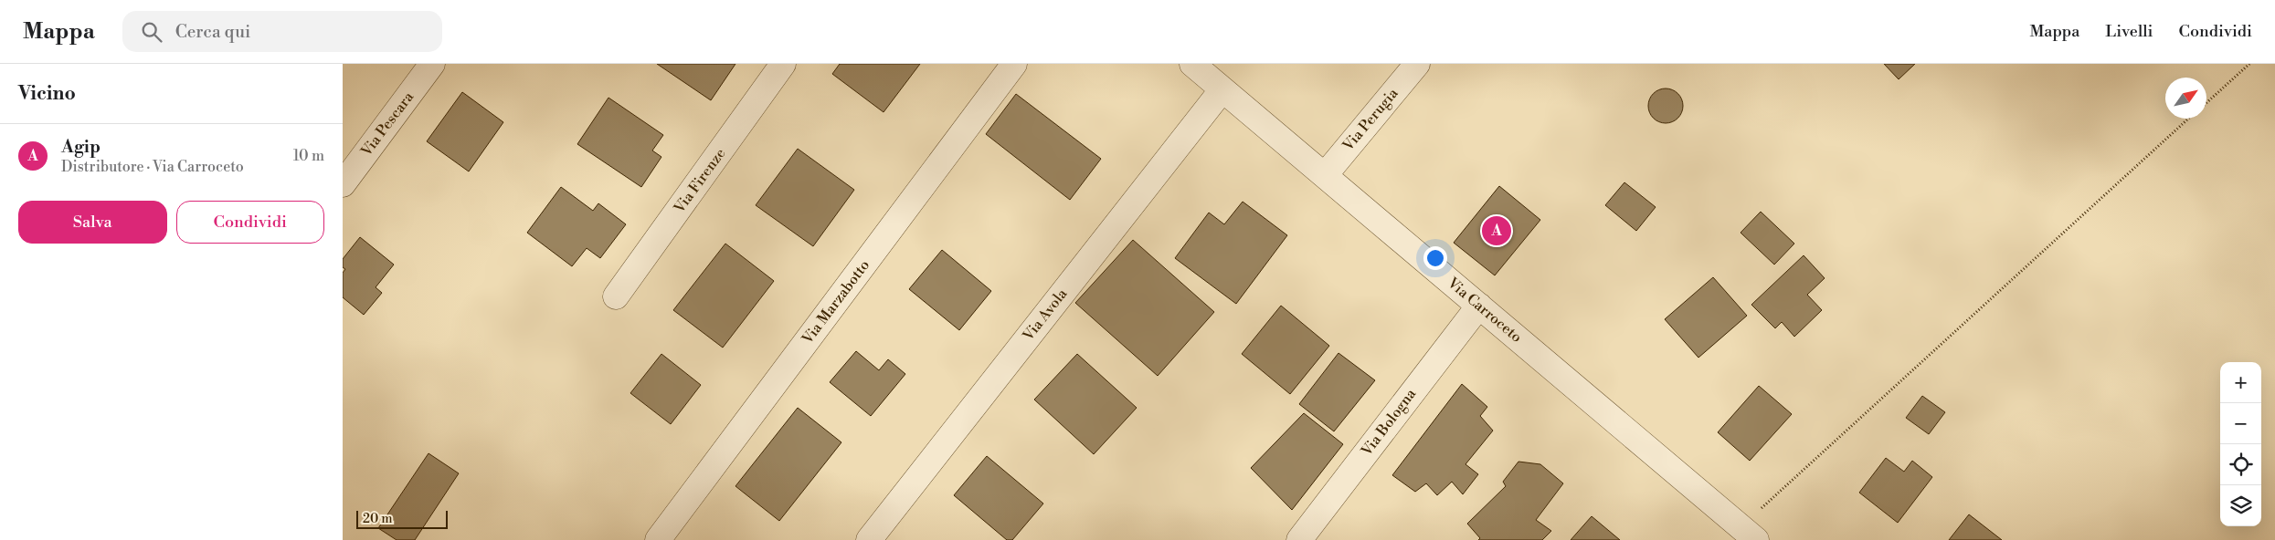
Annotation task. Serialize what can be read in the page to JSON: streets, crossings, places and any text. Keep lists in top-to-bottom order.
{
  "streets": {
    "street": [
      "Via Perugia",
      "Via Pescara",
      "Via Firenze",
      "Via Marzabotto",
      "Via Carroceto",
      "Via Avola",
      "Via Bologna"
    ]
  },
  "crossings": [
    ["Via Perugia", "Via Carroceto"],
    ["Via Carroceto", "Via Avola"],
    ["Via Carroceto", "Via Bologna"]
  ],
  "scale_bar": "20 m",
  "north": "top right",
  "page": {
    "header": "Mappa",
    "search": "Cerca qui",
    "nav": ["Mappa", "Livelli", "Condividi"],
    "heading": "Vicino",
    "list": [
      {
        "mark": "A",
        "name": "Agip",
        "note": "Distributore · Via Carroceto",
        "value": "10 m"
      }
    ],
    "buttons": ["Salva", "Condividi"],
    "pins": "A",
    "map_buttons": ["+", "−"],
    "scale": "20 m"
  }
}
